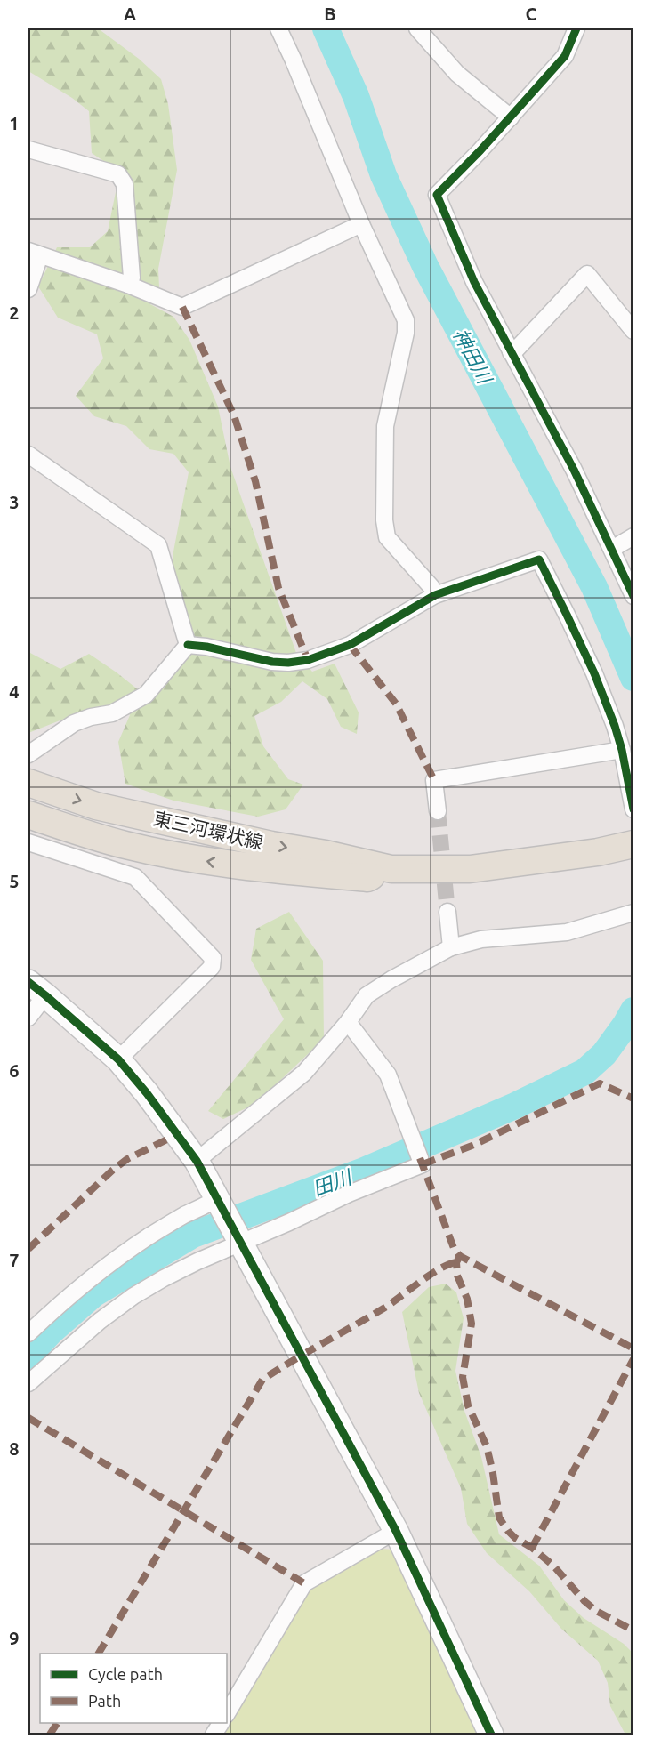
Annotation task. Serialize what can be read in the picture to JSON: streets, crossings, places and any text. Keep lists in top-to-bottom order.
{
  "streets": {
    "main road": ["東三河環状線"]
  },
  "water": ["神田川", "田川"],
  "legend": ["Cycle path", "Path"],
  "grid": {
    "columns": ["A", "B", "C"],
    "rows": [
      "1",
      "2",
      "3",
      "4",
      "5",
      "6",
      "7",
      "8",
      "9"
    ]
  }
}
